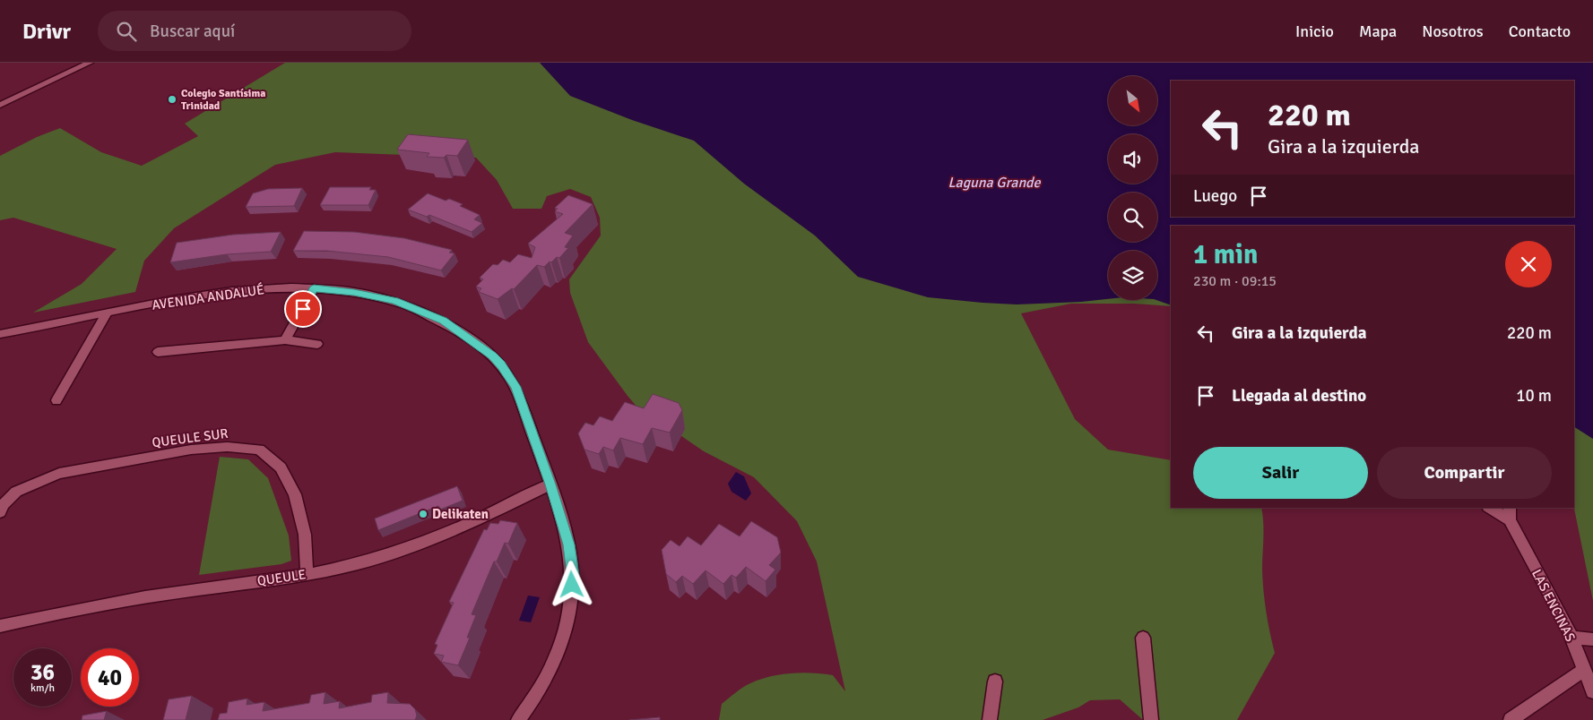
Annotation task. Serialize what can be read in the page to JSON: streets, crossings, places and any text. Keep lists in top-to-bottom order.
{
  "streets": {
    "street": [
      "AVENIDA ANDALUÉ",
      "QUEULE SUR",
      "QUEULE",
      "LAS ENCINAS"
    ]
  },
  "crossings": [
    ["AVENIDA ANDALUÉ", "QUEULE"],
    ["QUEULE SUR", "QUEULE"]
  ],
  "water": ["Laguna Grande"],
  "places": ["Colegio Santísima Trinidad", "Delikaten"],
  "north": "bottom right",
  "page": {
    "header": "Drivr",
    "search": "Buscar aquí",
    "nav": [
      "Inicio",
      "Mapa",
      "Nosotros",
      "Contacto"
    ],
    "turn": ["220 m", "Gira a la izquierda"],
    "then": "Luego",
    "heading": ["1 min", "230 m · 09:15"],
    "list": [
      {
        "name": "Gira a la izquierda",
        "value": "220 m"
      },
      {
        "name": "Llegada al destino",
        "value": "10 m"
      }
    ],
    "buttons": ["Salir", "Compartir"],
    "speed": "36 km/h",
    "limit": "40"
  }
}
